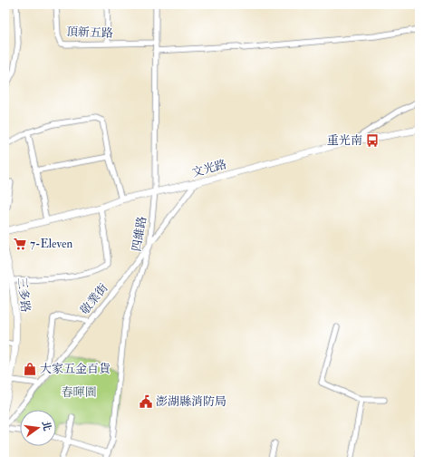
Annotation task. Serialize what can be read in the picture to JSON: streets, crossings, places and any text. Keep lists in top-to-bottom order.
{
  "streets": {
    "street": [
      "頂新五路",
      "文光路",
      "四維路",
      "三多路",
      "敬業街"
    ]
  },
  "crossings": [
    ["頂新五路", "四維路"],
    ["文光路", "四維路"],
    ["文光路", "敬業街"],
    ["四維路", "敬業街"]
  ],
  "parks": ["春暉園"],
  "places": {
    "bus stop": ["重光南"],
    "supermarket": ["7-Eleven"],
    "shop": ["大家五金百貨"],
    "public building": ["澎湖縣消防局"]
  },
  "north": "right"
}
